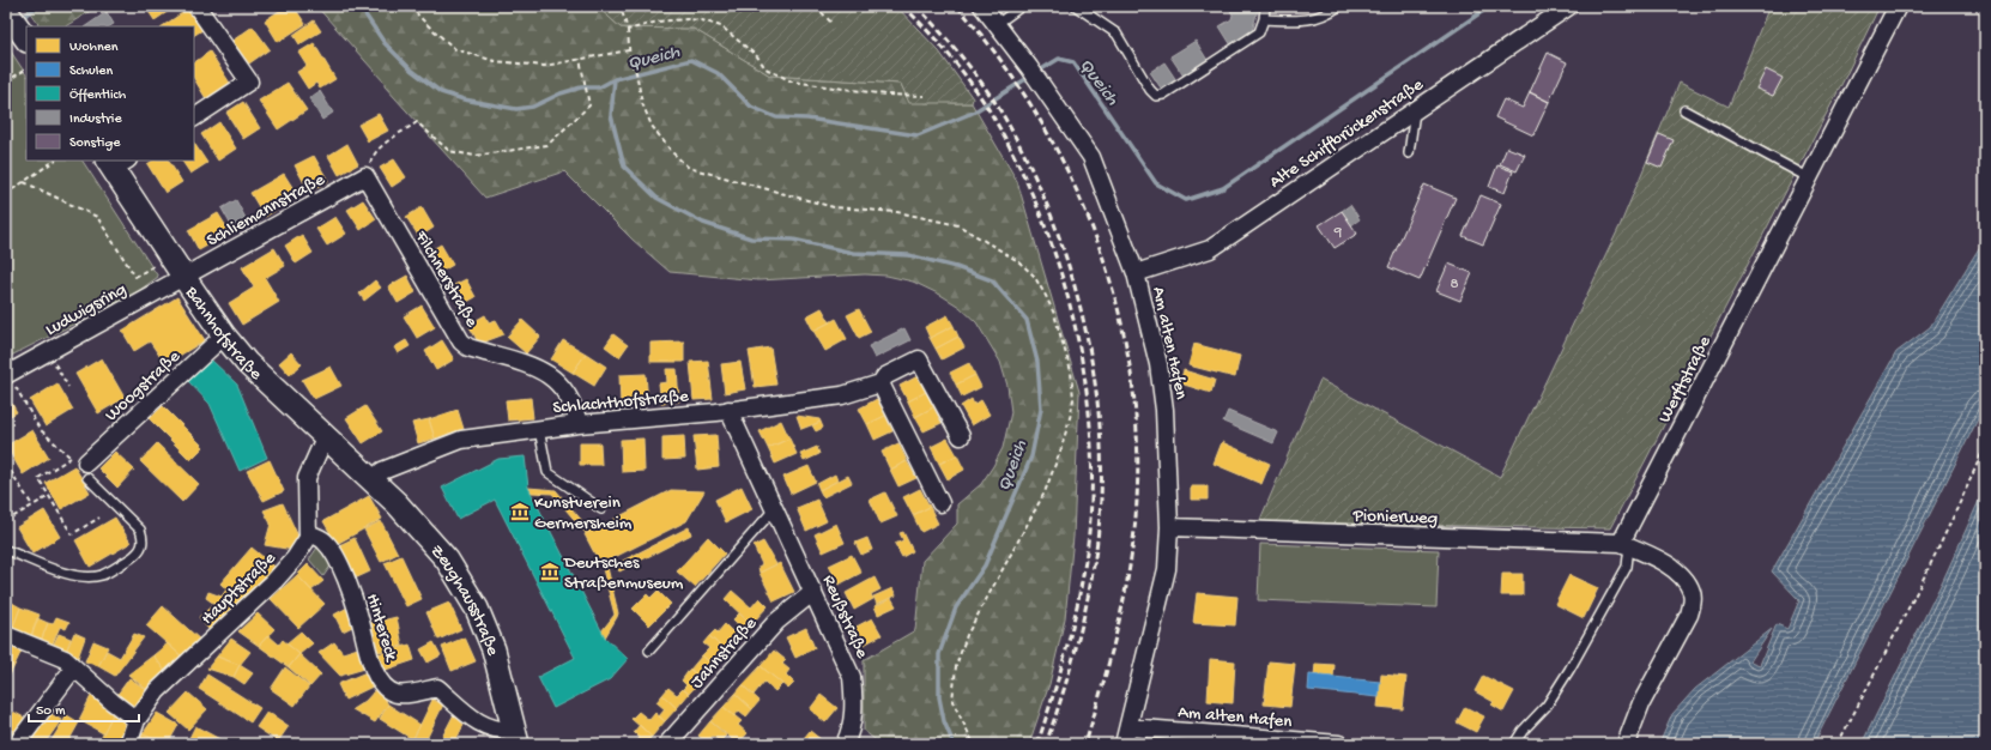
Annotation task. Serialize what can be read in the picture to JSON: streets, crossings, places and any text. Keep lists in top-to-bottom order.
{
  "streets": {
    "street": [
      "Alte Schiffbrückenstraße",
      "Schliemannstraße",
      "Filchnerstraße",
      "Ludwigsring",
      "Bahnhofstraße",
      "Am alten Hafen",
      "Werftstraße",
      "Woogstraße",
      "Schlachthofstraße",
      "Pionierweg",
      "Hauptstraße",
      "Zeughausstraße",
      "Reußstraße",
      "Hintereck",
      "Jahnstraße"
    ]
  },
  "crossings": [
    ["Alte Schiffbrückenstraße", "Am alten Hafen"],
    ["Schliemannstraße", "Filchnerstraße"],
    ["Schliemannstraße", "Ludwigsring"],
    ["Schliemannstraße", "Bahnhofstraße"],
    ["Filchnerstraße", "Schlachthofstraße"],
    ["Ludwigsring", "Bahnhofstraße"],
    ["Bahnhofstraße", "Woogstraße"],
    ["Bahnhofstraße", "Schlachthofstraße"],
    ["Bahnhofstraße", "Hauptstraße"],
    ["Bahnhofstraße", "Zeughausstraße"],
    ["Am alten Hafen", "Pionierweg"],
    ["Werftstraße", "Pionierweg"],
    ["Schlachthofstraße", "Zeughausstraße"],
    ["Schlachthofstraße", "Reußstraße"],
    ["Hauptstraße", "Hintereck"],
    ["Zeughausstraße", "Hintereck"],
    ["Reußstraße", "Jahnstraße"]
  ],
  "water": ["Queich"],
  "places": {
    "museum": ["Kunstverein Germersheim", "Deutsches Straßenmuseum"]
  },
  "house_numbers": ["9", "8"],
  "legend": [
    "Wohnen",
    "Schulen",
    "Öffentlich",
    "Industrie",
    "Sonstige"
  ],
  "scale_bar": "50 m"
}
